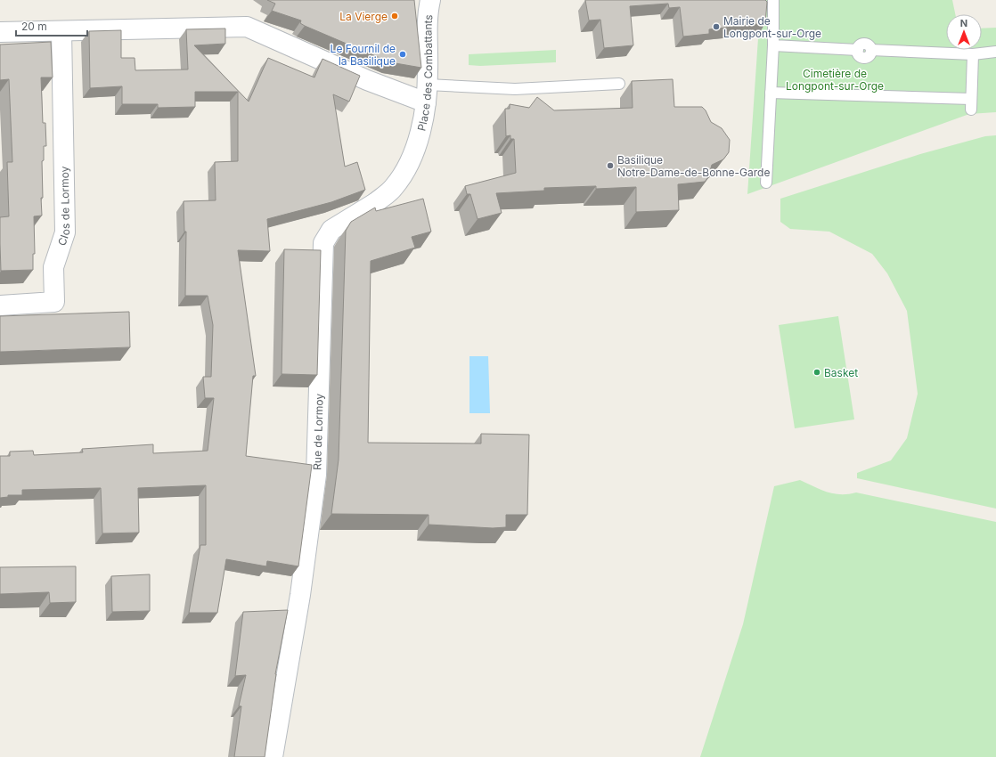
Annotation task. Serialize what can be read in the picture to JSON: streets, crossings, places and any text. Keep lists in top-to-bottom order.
{
  "streets": {
    "street": ["Place des Combattants", "Clos de Lormoy", "Rue de Lormoy"]
  },
  "crossings": [
    ["Place des Combattants", "Rue de Lormoy"]
  ],
  "parks": ["Cimetière de Longpont-sur-Orge"],
  "places": [
    "La Vierge",
    "Mairie de Longpont-sur-Orge",
    "Le Fournil de la Basilique",
    "Basilique Notre-Dame-de-Bonne-Garde",
    "Basket"
  ],
  "scale_bar": "20 m",
  "north": "top"
}
